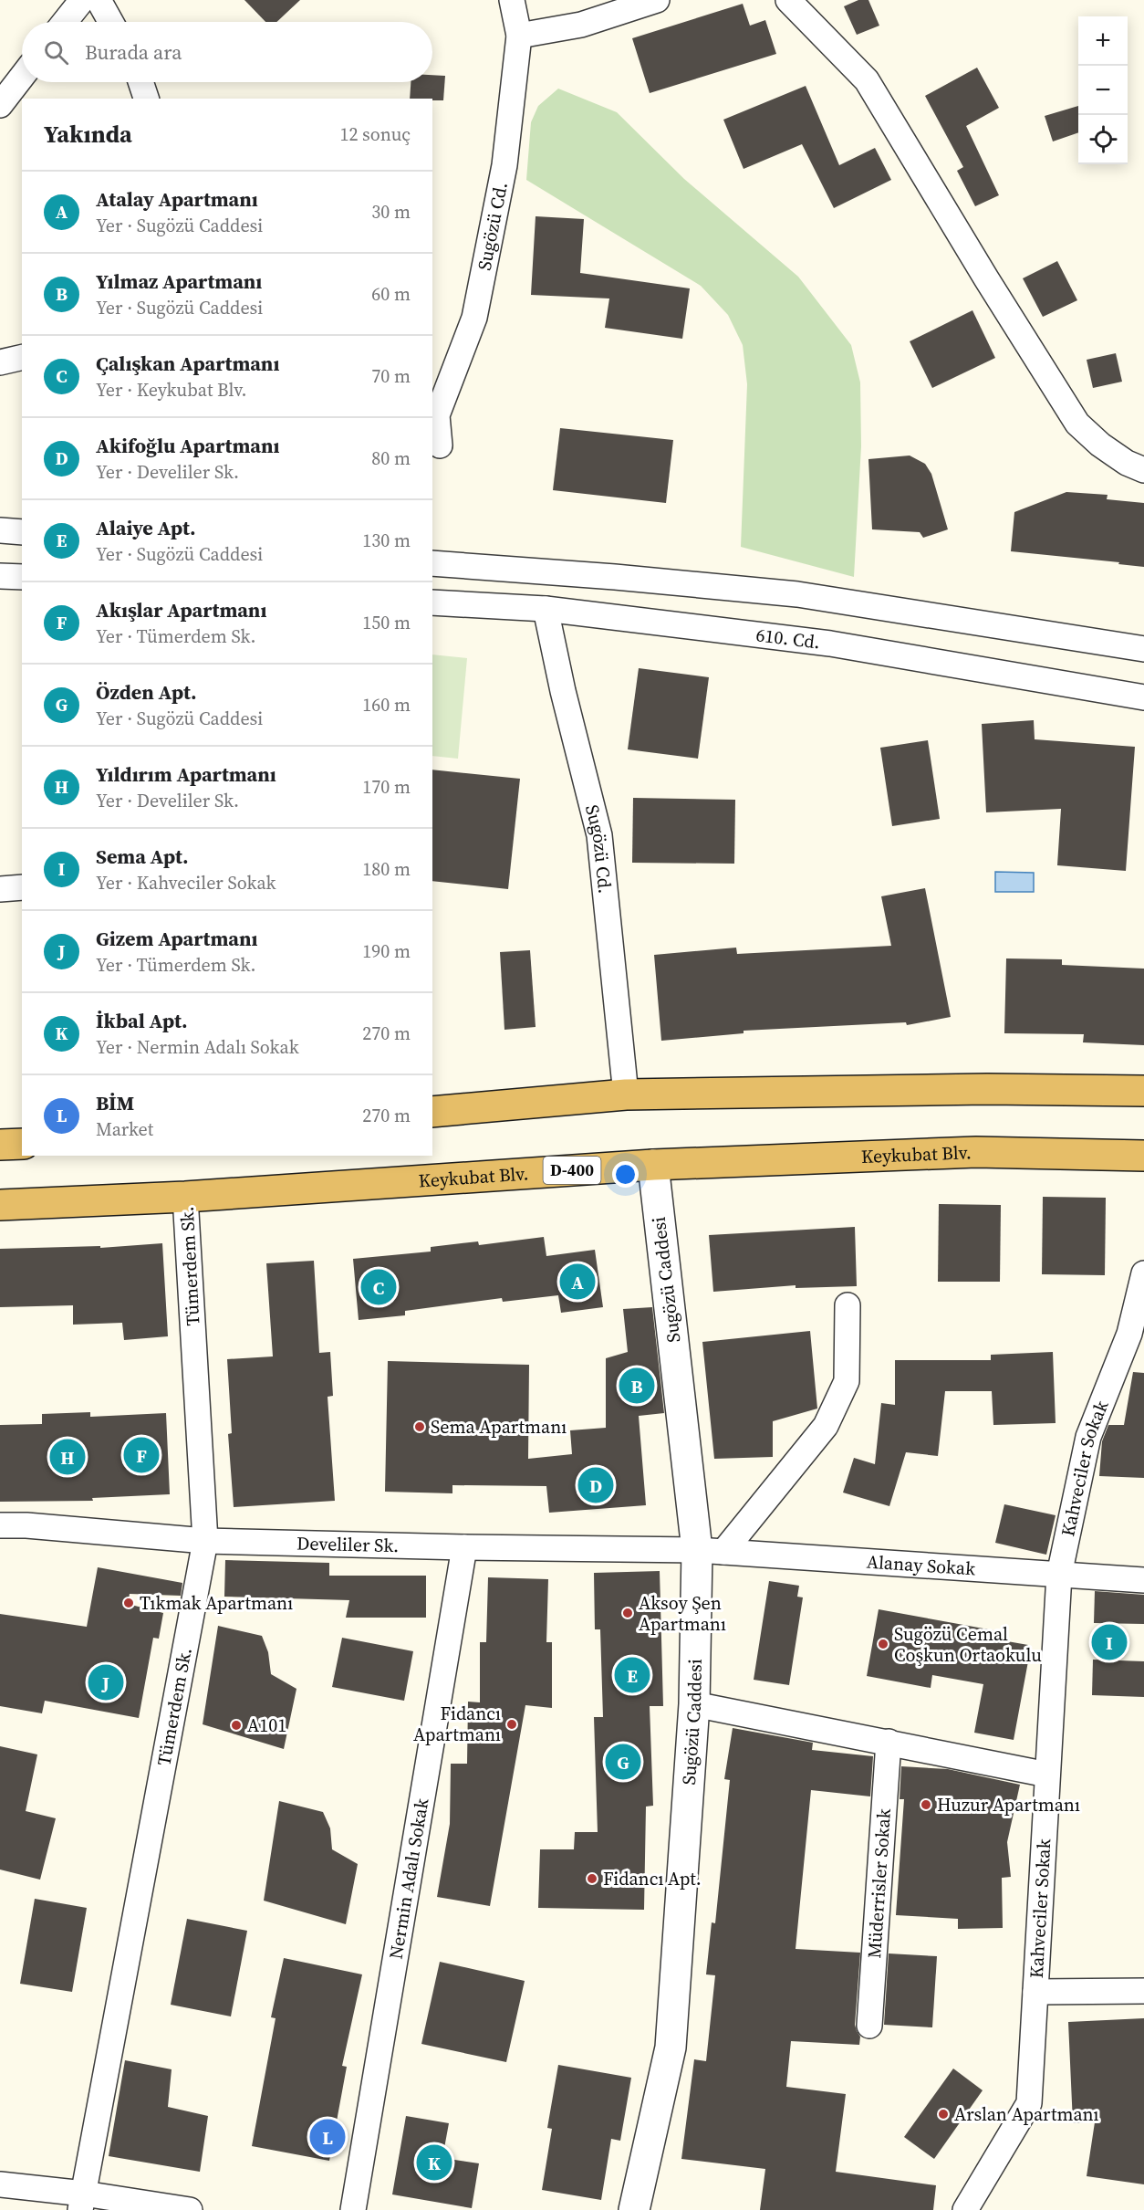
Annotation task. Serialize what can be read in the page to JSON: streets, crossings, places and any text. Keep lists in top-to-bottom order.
{
  "streets": {
    "highway": ["Keykubat Blv.", "D-400"],
    "street": [
      "Sugözü Cd.",
      "610. Cd.",
      "Tümerdem Sk.",
      "Sugözü Caddesi",
      "Kahveciler Sokak",
      "Develiler Sk.",
      "Alanay Sokak",
      "Nermin Adalı Sokak",
      "Müderrisler Sokak"
    ]
  },
  "crossings": [
    ["Sugözü Cd.", "610. Cd."],
    ["Keykubat Blv.", "Tümerdem Sk."],
    ["Keykubat Blv.", "Sugözü Caddesi"],
    ["Tümerdem Sk.", "Develiler Sk."],
    ["Sugözü Caddesi", "Develiler Sk."],
    ["Sugözü Caddesi", "Alanay Sokak"],
    ["Kahveciler Sokak", "Alanay Sokak"],
    ["Develiler Sk.", "Alanay Sokak"],
    ["Develiler Sk.", "Nermin Adalı Sokak"]
  ],
  "places": [
    "Sema Apartmanı",
    "Tıkmak Apartmanı",
    "Aksoy Şen Apartmanı",
    "Sugözü Cemal Coşkun Ortaokulu",
    "Fidancı Apartmanı",
    "A101",
    "Huzur Apartmanı",
    "Fidancı Apt.",
    "Arslan Apartmanı"
  ],
  "page": {
    "map_buttons": ["+", "−"],
    "search": "Burada ara",
    "heading": ["Yakında", "12 sonuç"],
    "list": [
      {
        "mark": "A",
        "name": "Atalay Apartmanı",
        "note": "Yer · Sugözü Caddesi",
        "value": "30 m"
      },
      {
        "mark": "B",
        "name": "Yılmaz Apartmanı",
        "note": "Yer · Sugözü Caddesi",
        "value": "60 m"
      },
      {
        "mark": "C",
        "name": "Çalışkan Apartmanı",
        "note": "Yer · Keykubat Blv.",
        "value": "70 m"
      },
      {
        "mark": "D",
        "name": "Akifoğlu Apartmanı",
        "note": "Yer · Develiler Sk.",
        "value": "80 m"
      },
      {
        "mark": "E",
        "name": "Alaiye Apt.",
        "note": "Yer · Sugözü Caddesi",
        "value": "130 m"
      },
      {
        "mark": "F",
        "name": "Akışlar Apartmanı",
        "note": "Yer · Tümerdem Sk.",
        "value": "150 m"
      },
      {
        "mark": "G",
        "name": "Özden Apt.",
        "note": "Yer · Sugözü Caddesi",
        "value": "160 m"
      },
      {
        "mark": "H",
        "name": "Yıldırım Apartmanı",
        "note": "Yer · Develiler Sk.",
        "value": "170 m"
      },
      {
        "mark": "I",
        "name": "Sema Apt.",
        "note": "Yer · Kahveciler Sokak",
        "value": "180 m"
      },
      {
        "mark": "J",
        "name": "Gizem Apartmanı",
        "note": "Yer · Tümerdem Sk.",
        "value": "190 m"
      },
      {
        "mark": "K",
        "name": "İkbal Apt.",
        "note": "Yer · Nermin Adalı Sokak",
        "value": "270 m"
      },
      {
        "mark": "L",
        "name": "BİM",
        "note": "Market",
        "value": "270 m"
      }
    ],
    "pins": [
      "A",
      "C",
      "B",
      "F",
      "H",
      "D",
      "I",
      "E",
      "J",
      "G",
      "L",
      "K"
    ]
  }
}
